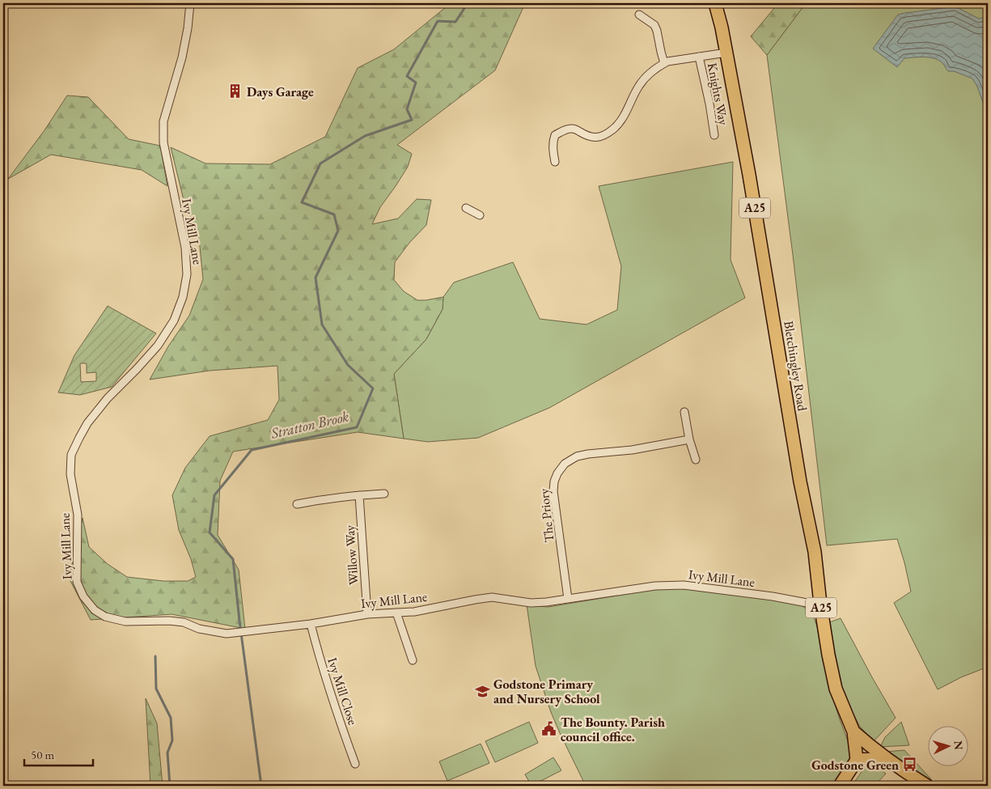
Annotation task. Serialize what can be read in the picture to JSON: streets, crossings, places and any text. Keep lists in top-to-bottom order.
{
  "streets": {
    "main road": ["A25", "Bletchingley Road"],
    "street": [
      "Knights Way",
      "Ivy Mill Lane",
      "The Priory",
      "Willow Way",
      "Ivy Mill Close"
    ]
  },
  "crossings": [
    ["Knights Way", "Bletchingley Road"],
    ["A25", "Bletchingley Road"],
    ["Ivy Mill Lane", "Bletchingley Road"],
    ["Ivy Mill Lane", "The Priory"],
    ["Ivy Mill Lane", "Willow Way"],
    ["Ivy Mill Lane", "Ivy Mill Close"]
  ],
  "water": ["Stratton Brook"],
  "places": {
    "building": ["Days Garage"],
    "school or university": ["Godstone Primary and Nursery School"],
    "public building": ["The Bounty. Parish council office."],
    "bus stop": ["Godstone Green"]
  },
  "scale_bar": "50 m",
  "north": "right"
}
